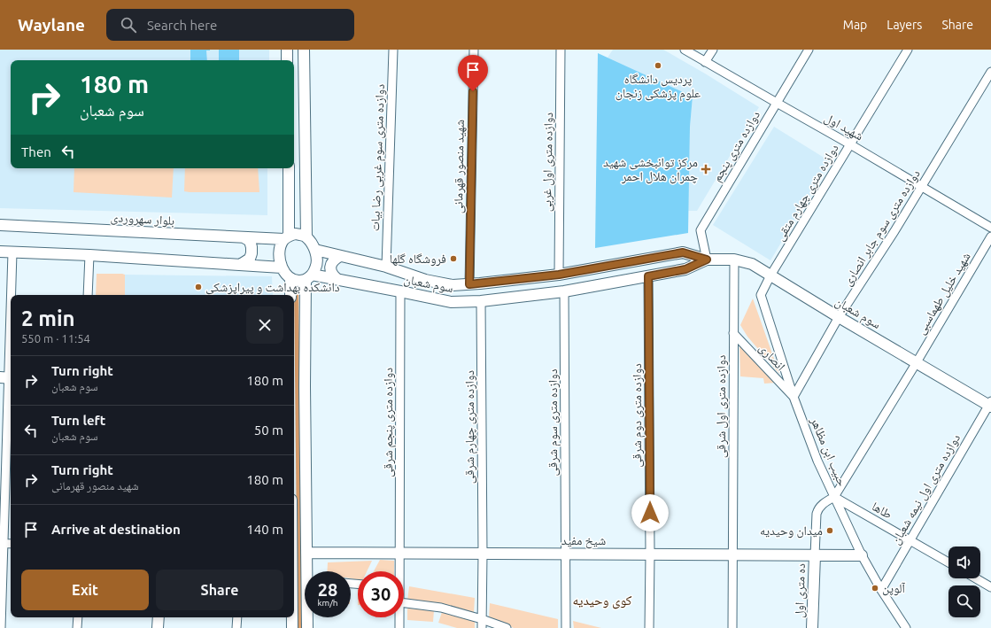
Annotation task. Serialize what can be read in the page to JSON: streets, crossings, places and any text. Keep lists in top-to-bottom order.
{
  "streets": {
    "main road": [
      "بلوار سهروردی",
      "سوم شعبان",
      "شیخ مفید",
      "ده متری اول"
    ],
    "street": [
      "شهید اول",
      "دوازده متری پنجم",
      "دوازده متری سوم غربی رضا بیات",
      "دوازده متری اول غربی",
      "شهید منصور قهرمانی",
      "دوازده متری چهارم متقی",
      "دوازده متری سوم جابر انصاری",
      "شهید خلیل طهماسبی",
      "انصاری",
      "دوازده متری اول شرقی",
      "دوازده متری دوم شرقی",
      "دوازده متری پنجم شرقی",
      "دوازده متری سوم شرقی",
      "دوازده متری چهارم شرقی",
      "حبیب ابن مظاهر",
      "دوازده متری اول نیمه شعبان",
      "طاها"
    ]
  },
  "crossings": [
    ["شهید اول", "دوازده متری پنجم"],
    ["شهید اول", "دوازده متری چهارم متقی"],
    ["شهید اول", "دوازده متری سوم جابر انصاری"],
    ["دوازده متری پنجم", "سوم شعبان"],
    ["دوازده متری سوم غربی رضا بیات", "سوم شعبان"],
    ["دوازده متری اول غربی", "سوم شعبان"],
    ["شهید منصور قهرمانی", "سوم شعبان"],
    ["دوازده متری چهارم متقی", "سوم شعبان"],
    ["دوازده متری چهارم متقی", "حبیب ابن مظاهر"],
    ["بلوار سهروردی", "سوم شعبان"],
    ["دوازده متری سوم جابر انصاری", "سوم شعبان"],
    ["دوازده متری سوم جابر انصاری", "انصاری"],
    ["دوازده متری سوم جابر انصاری", "حبیب ابن مظاهر"],
    ["سوم شعبان", "شهید خلیل طهماسبی"],
    ["سوم شعبان", "دوازده متری اول شرقی"],
    ["سوم شعبان", "دوازده متری دوم شرقی"],
    ["سوم شعبان", "دوازده متری پنجم شرقی"],
    ["سوم شعبان", "دوازده متری سوم شرقی"],
    ["سوم شعبان", "دوازده متری چهارم شرقی"],
    ["سوم شعبان", "حبیب ابن مظاهر"],
    ["سوم شعبان", "دوازده متری اول نیمه شعبان"],
    ["شهید خلیل طهماسبی", "حبیب ابن مظاهر"],
    ["شهید خلیل طهماسبی", "طاها"],
    ["انصاری", "دوازده متری اول شرقی"],
    ["انصاری", "حبیب ابن مظاهر"],
    ["دوازده متری اول شرقی", "شیخ مفید"],
    ["دوازده متری دوم شرقی", "شیخ مفید"],
    ["دوازده متری پنجم شرقی", "شیخ مفید"],
    ["دوازده متری سوم شرقی", "شیخ مفید"],
    ["دوازده متری چهارم شرقی", "شیخ مفید"],
    ["حبیب ابن مظاهر", "دوازده متری اول نیمه شعبان"],
    ["حبیب ابن مظاهر", "طاها"],
    ["حبیب ابن مظاهر", "شیخ مفید"],
    ["دوازده متری اول نیمه شعبان", "طاها"],
    ["شیخ مفید", "ده متری اول"]
  ],
  "districts": ["کوی وحیدیه"],
  "places": {
    "other": [
      "پردیس دانشگاه علوم پزشکى زنجان",
      "فروشگاه گلها",
      "دانشکده بهداشت و پیراپزشکی",
      "میدان وحیدیه",
      "آلوپن"
    ],
    "health": ["مرکز توانبخشی شهید چمران هلال احمر"]
  },
  "page": {
    "header": "Waylane",
    "search": "Search here",
    "nav": ["Map", "Layers", "Share"],
    "turn": ["180 m", "سوم شعبان"],
    "then": "Then",
    "heading": ["2 min", "550 m · 11:54"],
    "list": [
      {
        "name": "Turn right",
        "note": "سوم شعبان",
        "value": "180 m"
      },
      {
        "name": "Turn left",
        "note": "سوم شعبان",
        "value": "50 m"
      },
      {
        "name": "Turn right",
        "note": "شهید منصور قهرمانی",
        "value": "180 m"
      },
      {
        "name": "Arrive at destination",
        "value": "140 m"
      }
    ],
    "buttons": ["Exit", "Share"],
    "speed": "28 km/h",
    "limit": "30"
  }
}
